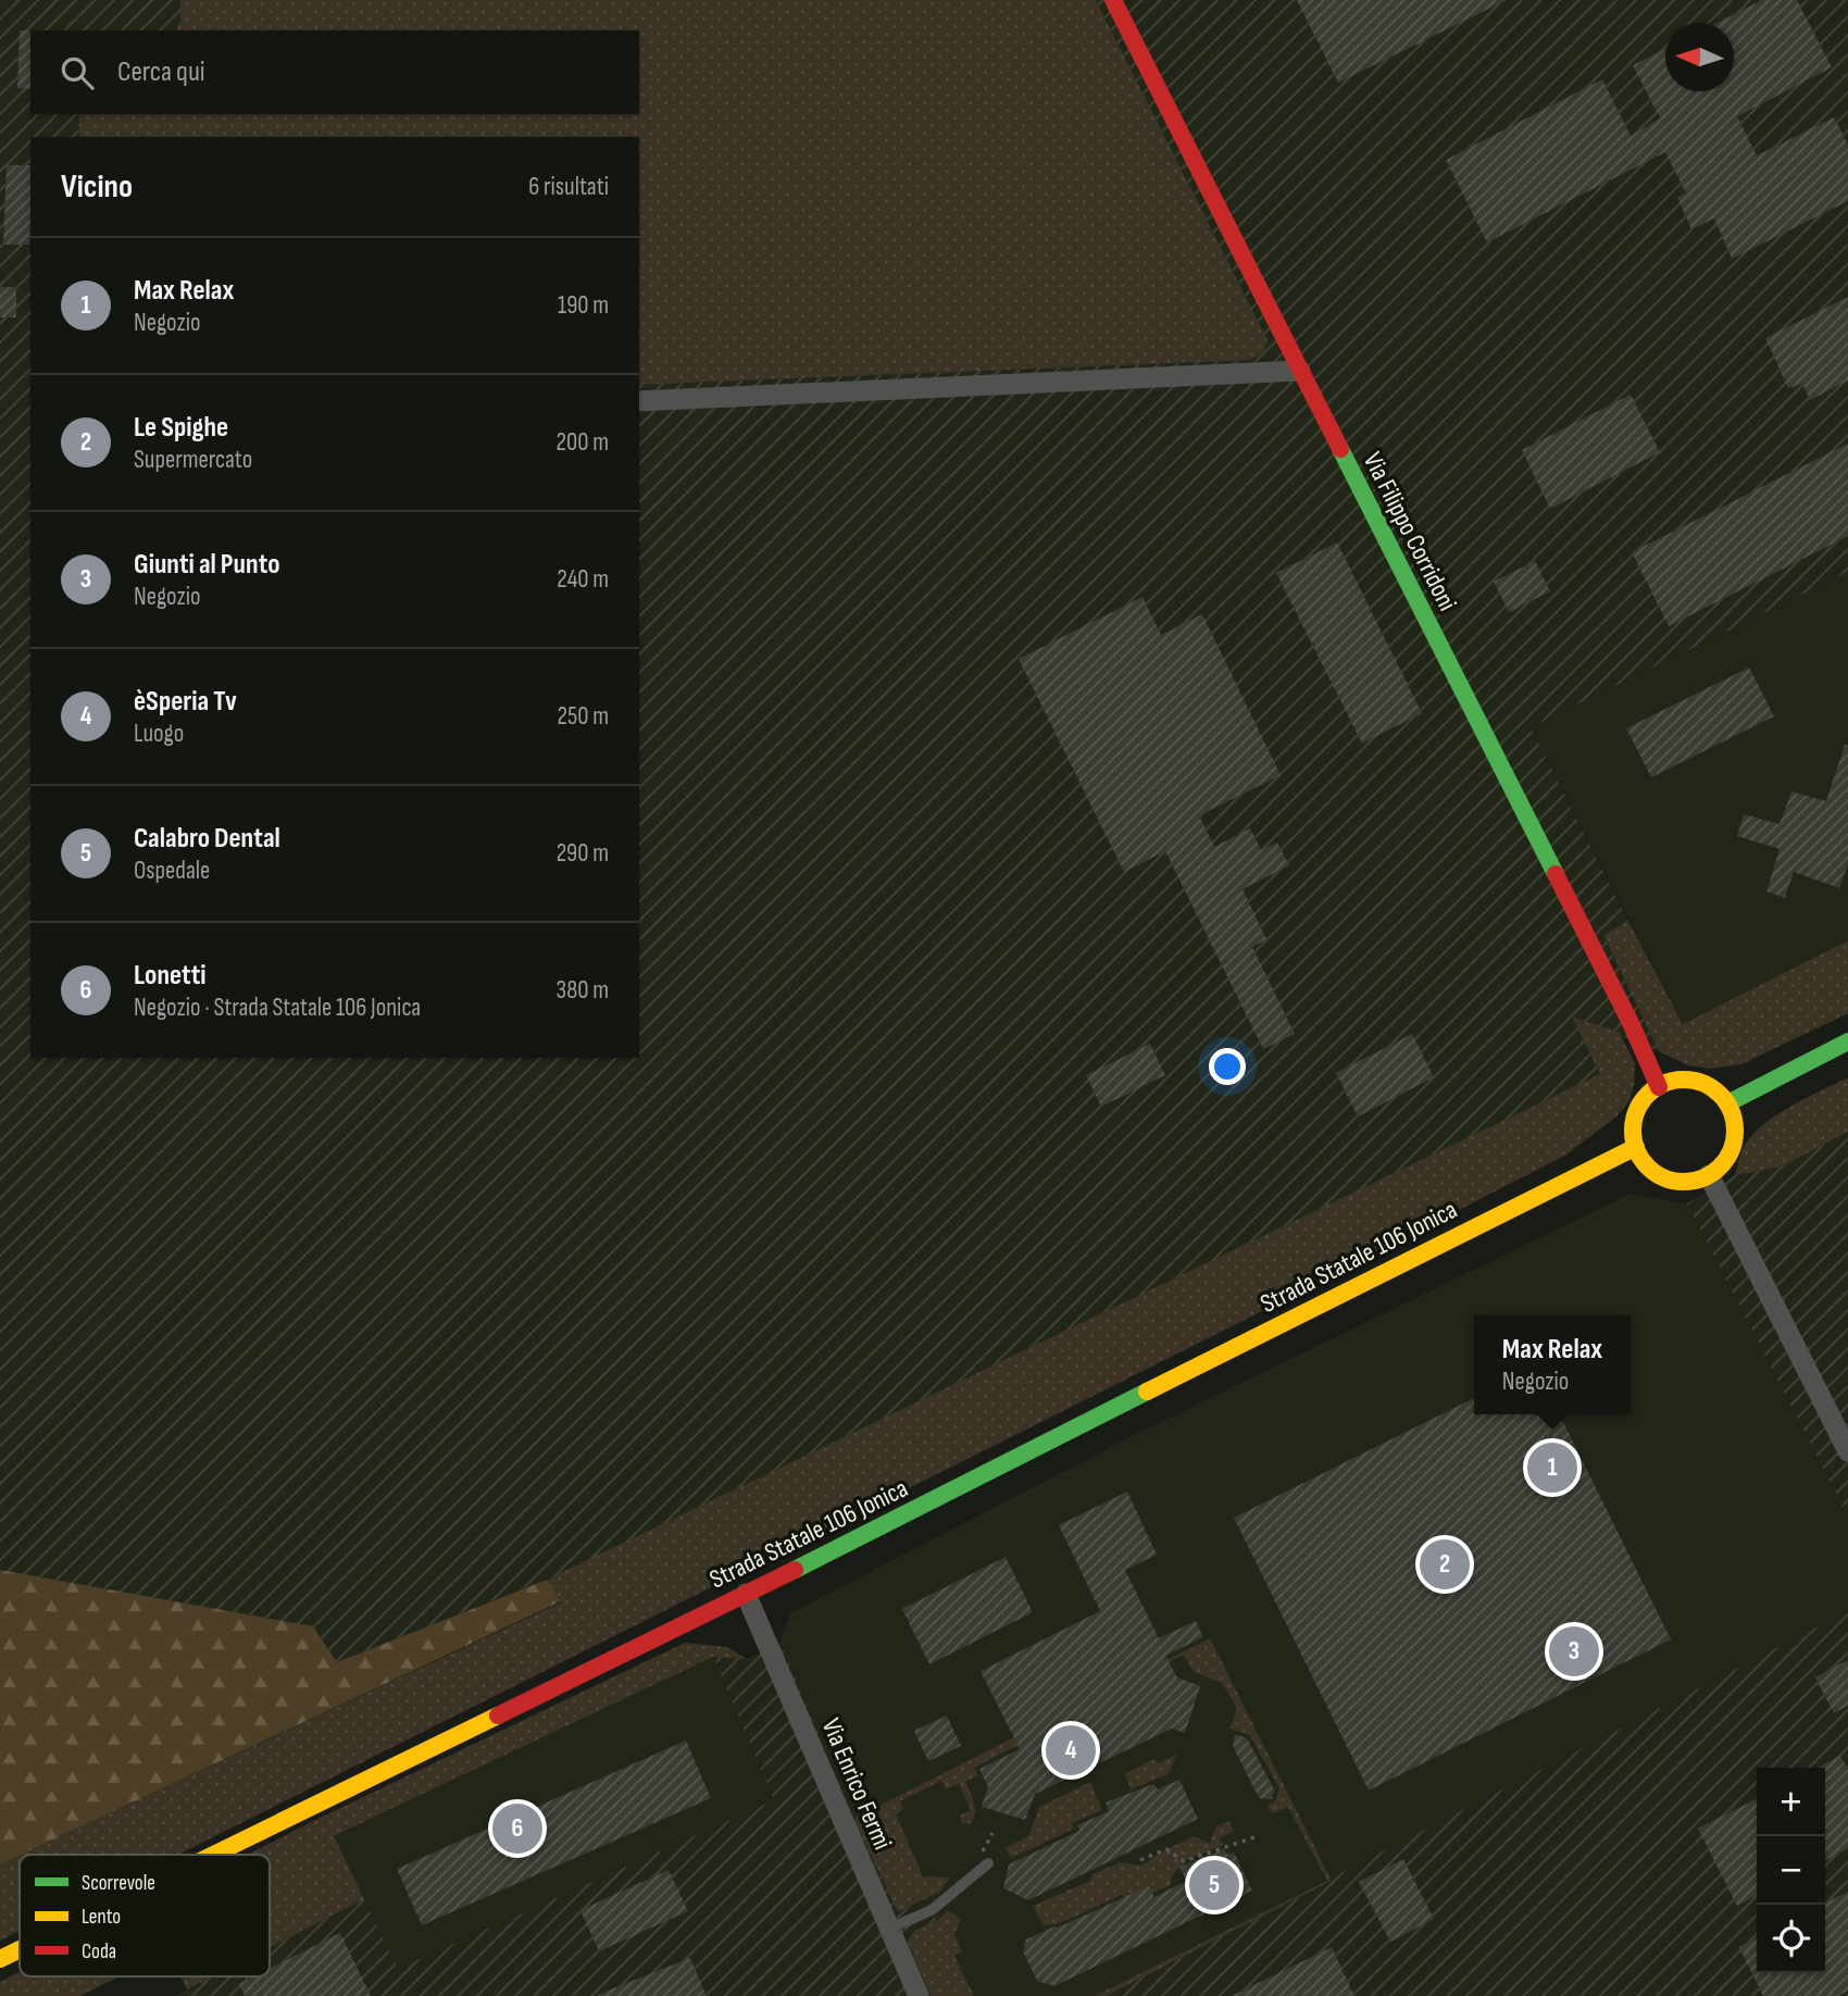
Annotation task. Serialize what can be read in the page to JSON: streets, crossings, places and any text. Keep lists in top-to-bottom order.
{
  "streets": {
    "main road": ["Via Filippo Corridoni", "Strada Statale 106 Jonica"],
    "street": ["Via Enrico Fermi"]
  },
  "crossings": [
    ["Via Filippo Corridoni", "Strada Statale 106 Jonica"],
    ["Strada Statale 106 Jonica", "Via Enrico Fermi"]
  ],
  "legend": ["Scorrevole", "Lento", "Coda"],
  "north": "left",
  "page": {
    "search": "Cerca qui",
    "heading": ["Vicino", "6 risultati"],
    "list": [
      {
        "mark": "1",
        "name": "Max Relax",
        "note": "Negozio",
        "value": "190 m"
      },
      {
        "mark": "2",
        "name": "Le Spighe",
        "note": "Supermercato",
        "value": "200 m"
      },
      {
        "mark": "3",
        "name": "Giunti al Punto",
        "note": "Negozio",
        "value": "240 m"
      },
      {
        "mark": "4",
        "name": "èSperia Tv",
        "note": "Luogo",
        "value": "250 m"
      },
      {
        "mark": "5",
        "name": "Calabro Dental",
        "note": "Ospedale",
        "value": "290 m"
      },
      {
        "mark": "6",
        "name": "Lonetti",
        "note": "Negozio · Strada Statale 106 Jonica",
        "value": "380 m"
      }
    ],
    "popup": ["Max Relax", "Negozio"],
    "pins": [
      "1",
      "2",
      "3",
      "4",
      "6",
      "5"
    ],
    "map_buttons": ["+", "−"]
  }
}
